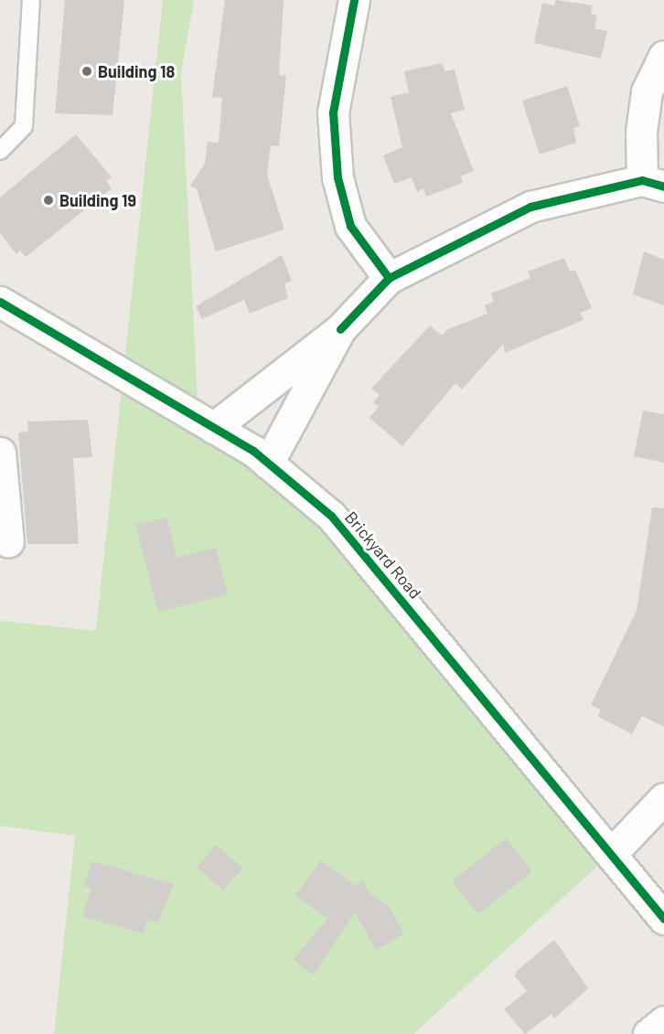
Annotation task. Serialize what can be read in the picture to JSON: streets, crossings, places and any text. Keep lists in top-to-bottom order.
{
  "streets": {
    "street": ["Brickyard Road"]
  },
  "places": ["Building 18", "Building 19"]
}
